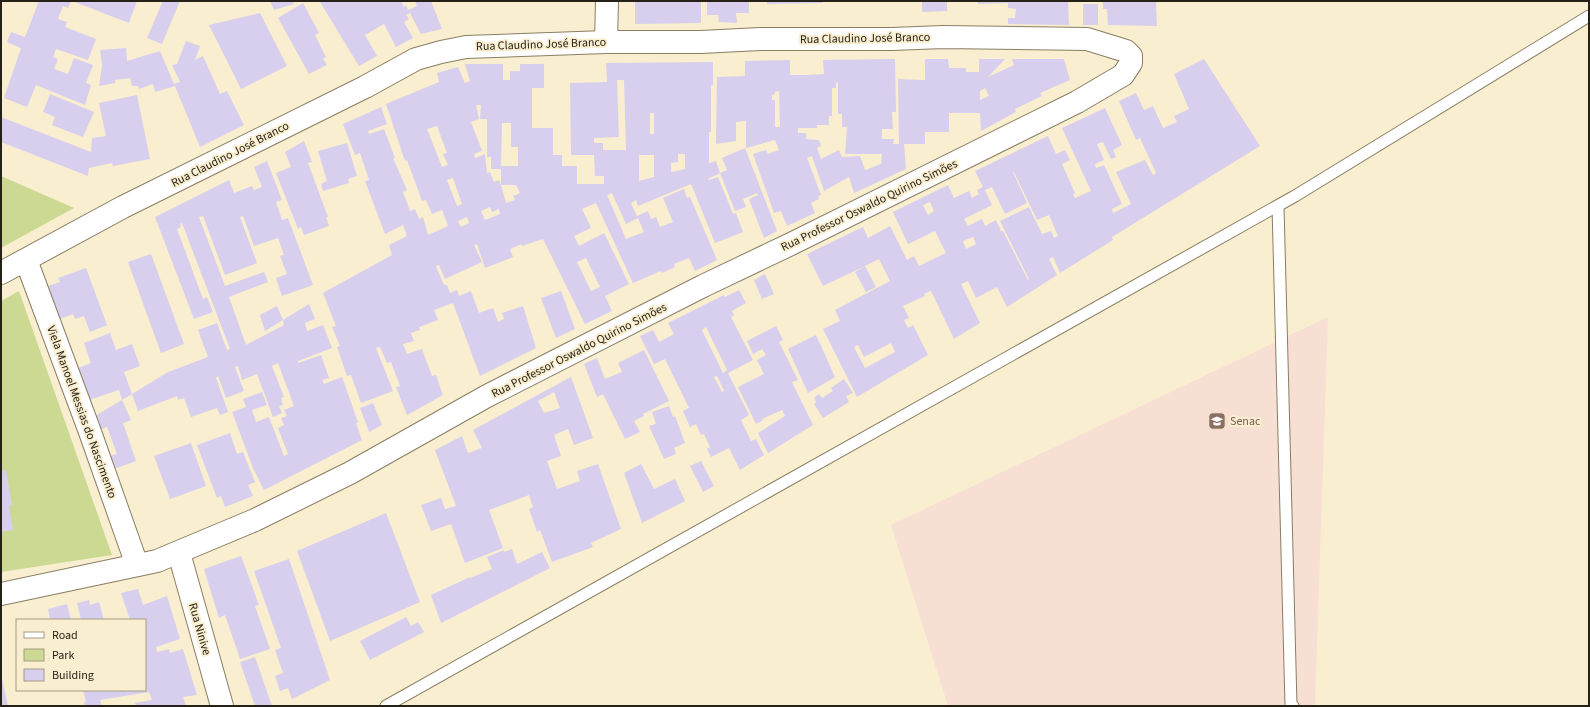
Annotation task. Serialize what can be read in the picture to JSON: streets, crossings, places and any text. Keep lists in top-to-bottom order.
{
  "streets": {
    "street": [
      "Rua Claudino José Branco",
      "Rua Professor Oswaldo Quirino Simões",
      "Viela Manoel Messias do Nascimento",
      "Rua Ninive"
    ]
  },
  "crossings": [
    ["Rua Claudino José Branco", "Rua Professor Oswaldo Quirino Simões"],
    ["Rua Claudino José Branco", "Viela Manoel Messias do Nascimento"],
    ["Rua Professor Oswaldo Quirino Simões", "Viela Manoel Messias do Nascimento"],
    ["Rua Professor Oswaldo Quirino Simões", "Rua Ninive"]
  ],
  "places": {
    "school or university": ["Senac"]
  },
  "legend": ["Road", "Park", "Building"]
}
